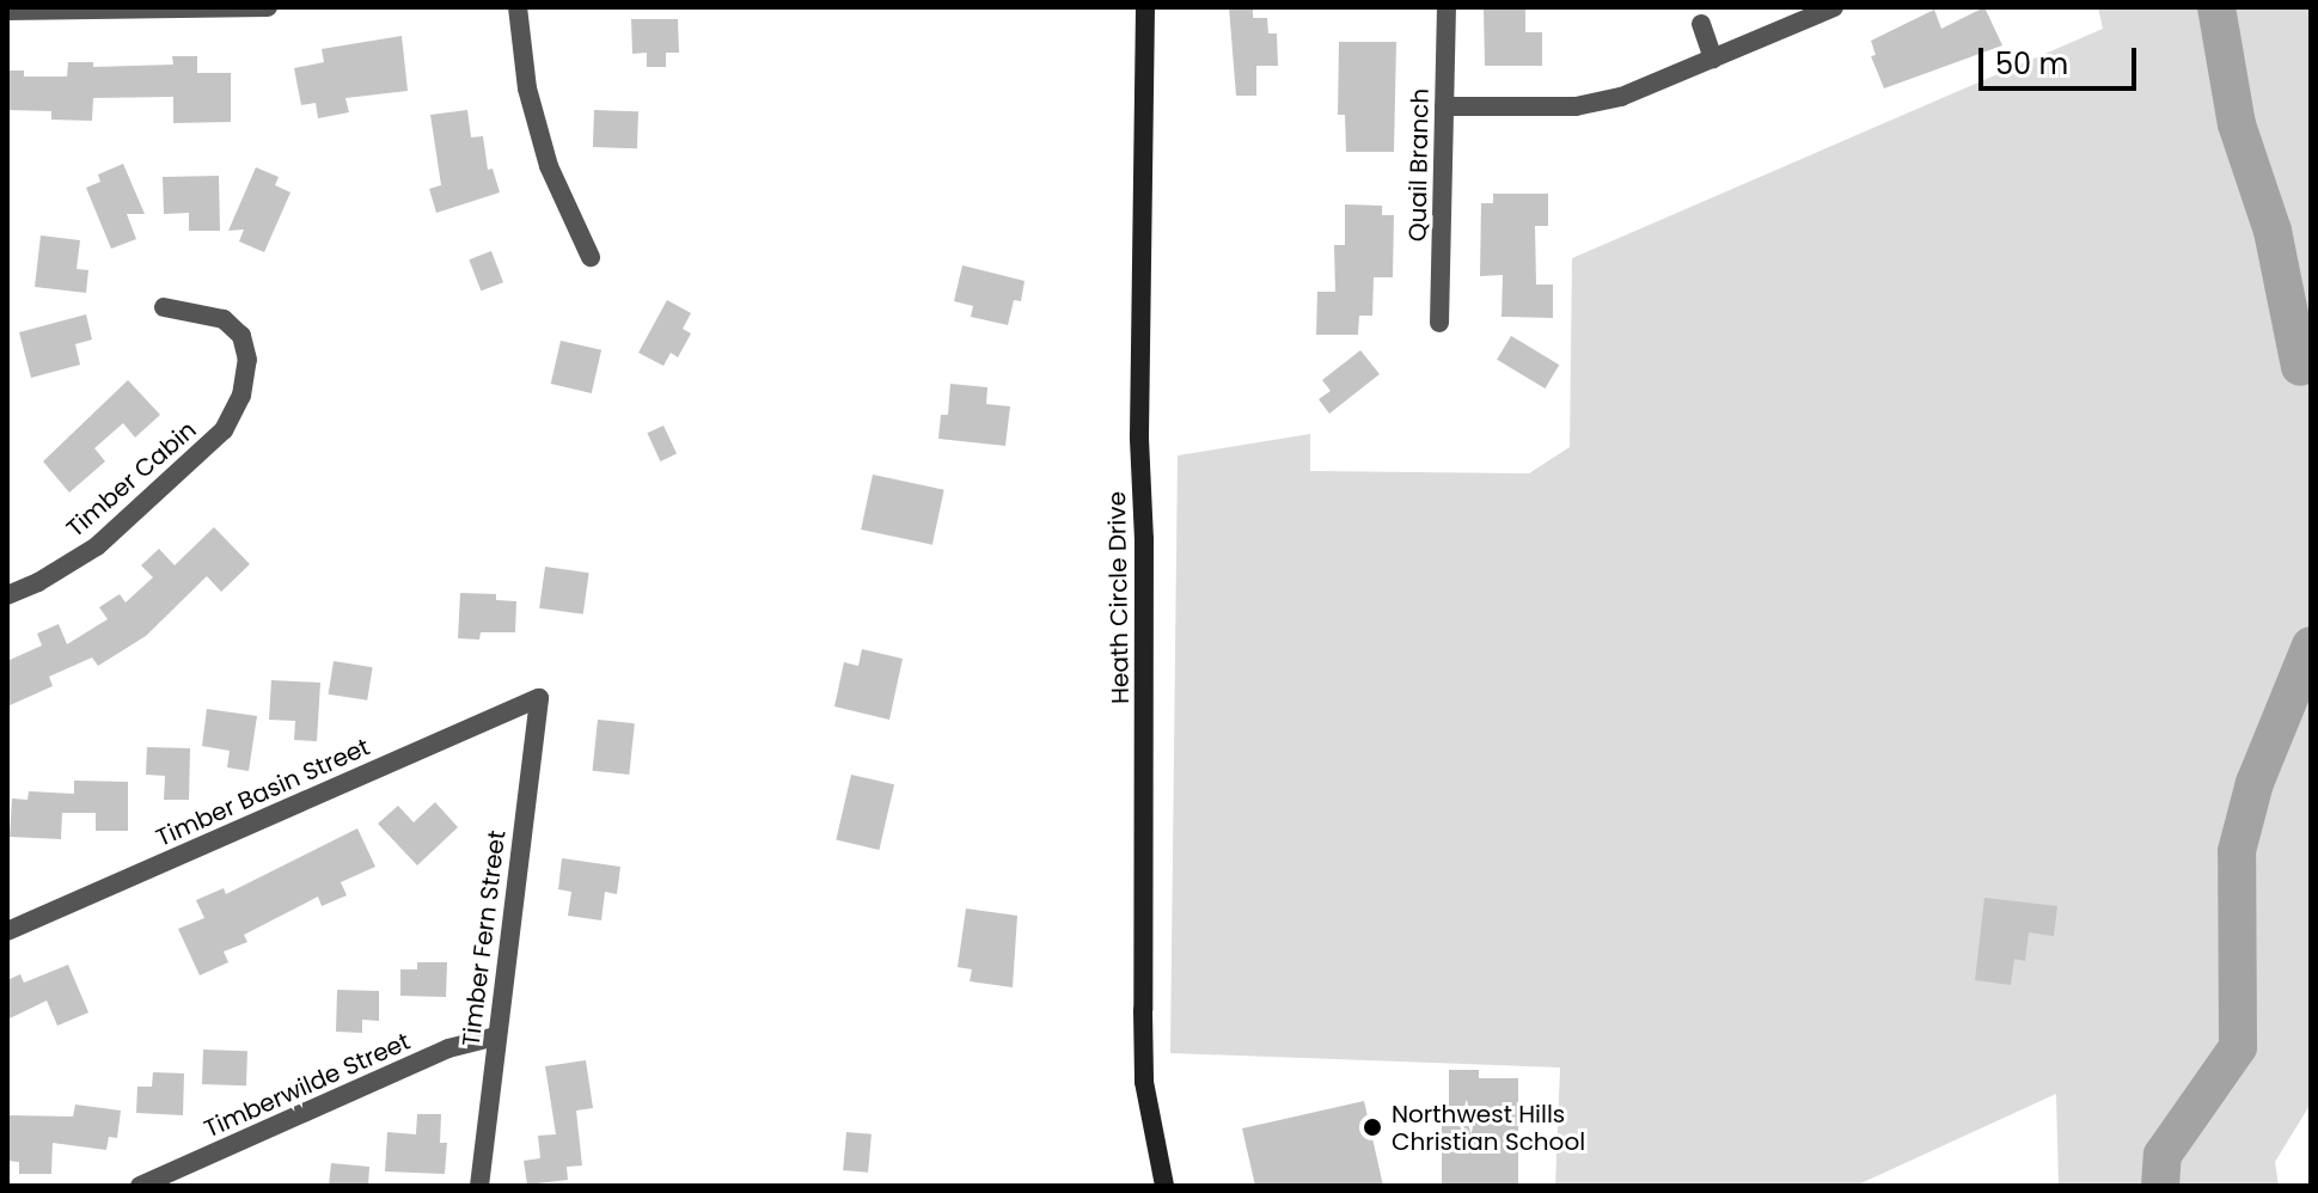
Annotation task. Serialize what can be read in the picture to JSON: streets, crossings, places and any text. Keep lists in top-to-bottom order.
{
  "streets": {
    "street": [
      "Quail Branch",
      "Timber Cabin",
      "Heath Circle Drive",
      "Timber Basin Street",
      "Timber Fern Street",
      "Timberwilde Street"
    ]
  },
  "crossings": [
    ["Timber Basin Street", "Timber Fern Street"],
    ["Timber Fern Street", "Timberwilde Street"]
  ],
  "places": ["Northwest Hills Christian School"],
  "scale_bar": "50 m"
}
